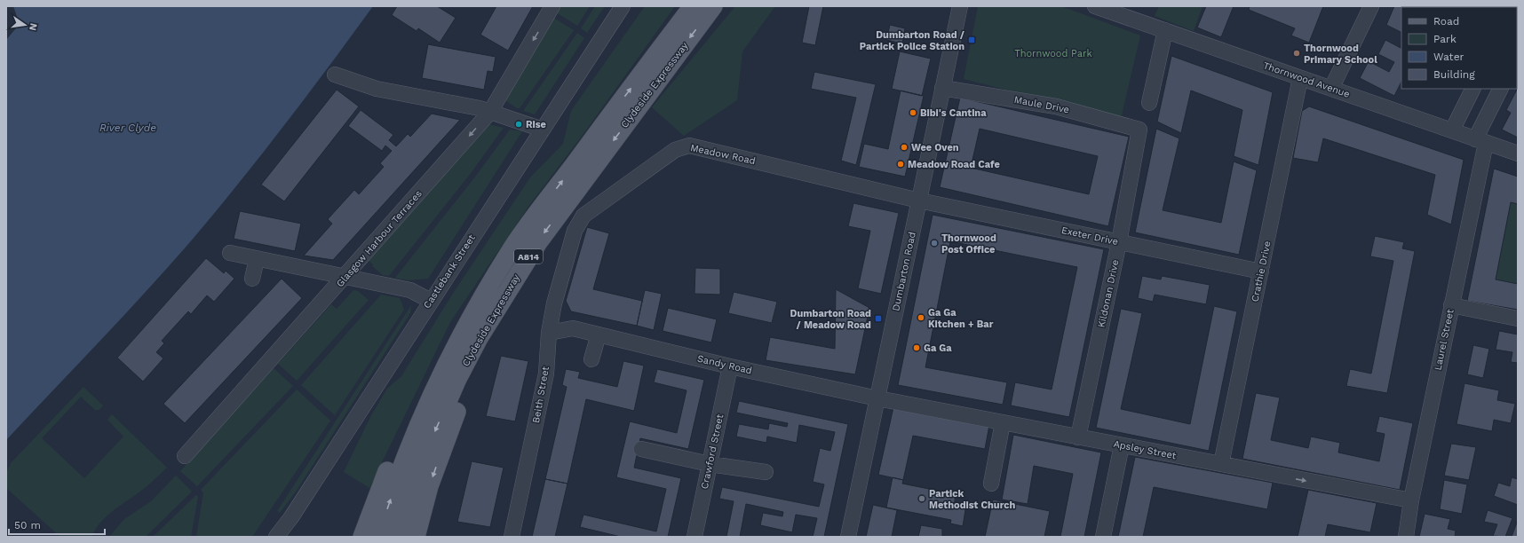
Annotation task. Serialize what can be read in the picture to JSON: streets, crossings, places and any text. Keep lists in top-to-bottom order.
{
  "streets": {
    "main road": ["Clydeside Expressway", "A814"],
    "street": [
      "Thornwood Avenue",
      "Maule Drive",
      "Meadow Road",
      "Exeter Drive",
      "Glasgow Harbour Terraces",
      "Castlebank Street",
      "Dumbarton Road",
      "Crathie Drive",
      "Kildonan Drive",
      "Laurel Street",
      "Sandy Road",
      "Beith Street",
      "Apsley Street",
      "Crawford Street"
    ]
  },
  "crossings": [
    ["Thornwood Avenue", "Crathie Drive"],
    ["Thornwood Avenue", "Laurel Street"],
    ["Maule Drive", "Dumbarton Road"],
    ["Maule Drive", "Kildonan Drive"],
    ["Meadow Road", "Exeter Drive"],
    ["Meadow Road", "Dumbarton Road"],
    ["Meadow Road", "Beith Street"],
    ["Exeter Drive", "Dumbarton Road"],
    ["Exeter Drive", "Crathie Drive"],
    ["Exeter Drive", "Kildonan Drive"],
    ["Dumbarton Road", "Sandy Road"],
    ["Dumbarton Road", "Apsley Street"],
    ["Crathie Drive", "Apsley Street"],
    ["Kildonan Drive", "Apsley Street"],
    ["Laurel Street", "Apsley Street"],
    ["Sandy Road", "Beith Street"],
    ["Sandy Road", "Apsley Street"],
    ["Sandy Road", "Crawford Street"]
  ],
  "one_way": ["Glasgow Harbour Terraces", "Apsley Street"],
  "water": ["River Clyde"],
  "parks": ["Thornwood Park"],
  "places": {
    "transit": ["Dumbarton Road / Partick Police Station", "Dumbarton Road / Meadow Road"],
    "other": [
      "Thornwood Primary School",
      "Bibi's Cantina",
      "Rise",
      "Wee Oven",
      "Meadow Road Cafe",
      "Thornwood Post Office",
      "Ga Ga Kitchen + Bar",
      "Ga Ga",
      "Partick Methodist Church"
    ]
  },
  "legend": [
    "Road",
    "Park",
    "Water",
    "Building"
  ],
  "scale_bar": "50 m",
  "north": "right"
}
